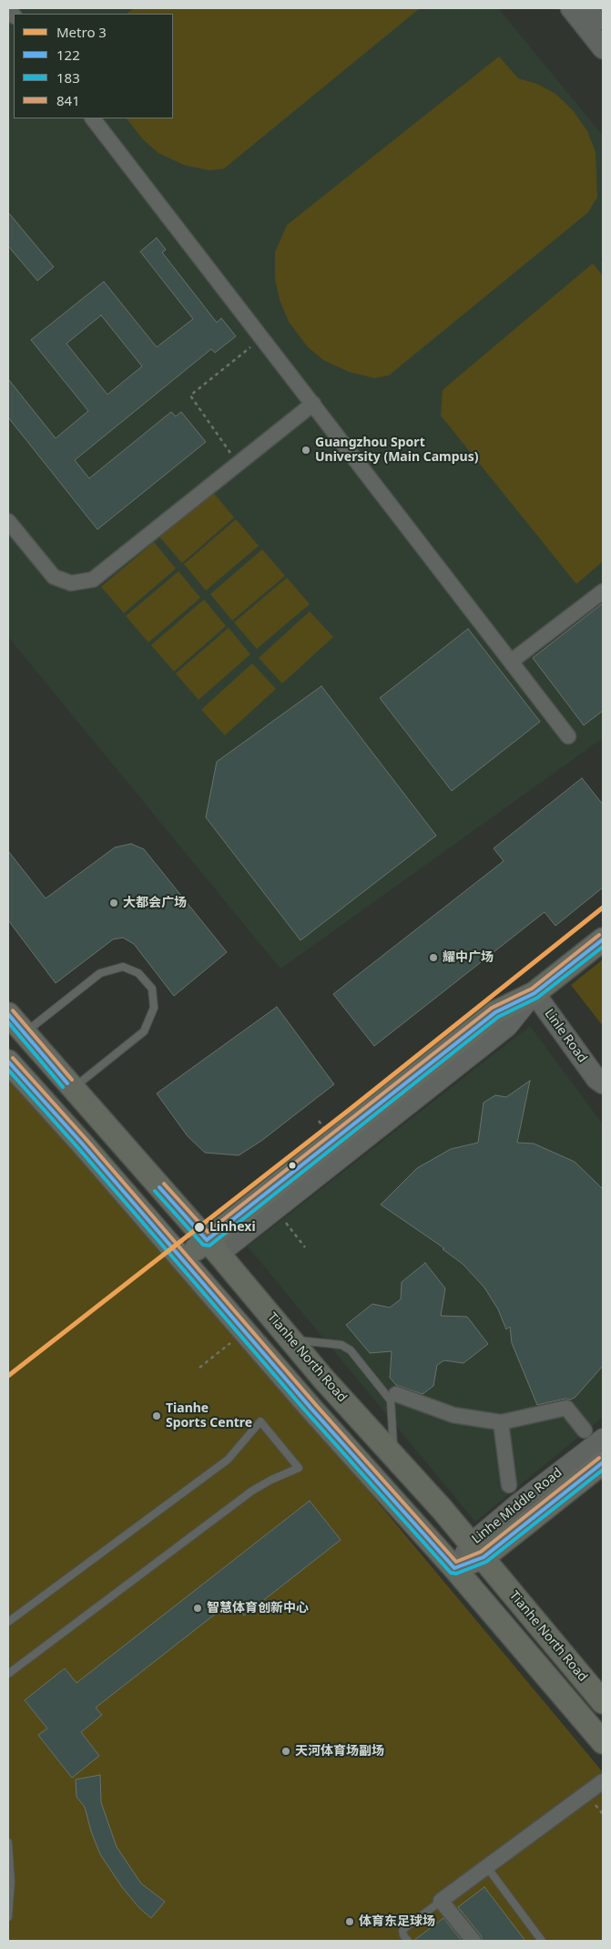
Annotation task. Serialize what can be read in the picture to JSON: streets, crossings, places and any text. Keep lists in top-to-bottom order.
{
  "streets": {
    "main road": ["Linle Road", "Tianhe North Road", "Linhe Middle Road"]
  },
  "crossings": [
    ["Tianhe North Road", "Linhe Middle Road"]
  ],
  "places": [
    "Guangzhou Sport University (Main Campus)",
    "大都会广场",
    "耀中广场",
    "Linhexi",
    "Tianhe Sports Centre",
    "智慧体育创新中心",
    "天河体育场副场",
    "体育东足球场"
  ],
  "lines": [
    "metro line 3",
    "transit line 841",
    "transit line 122",
    "transit line 183"
  ],
  "legend": [
    "Metro 3",
    "122",
    "183",
    "841"
  ]
}
